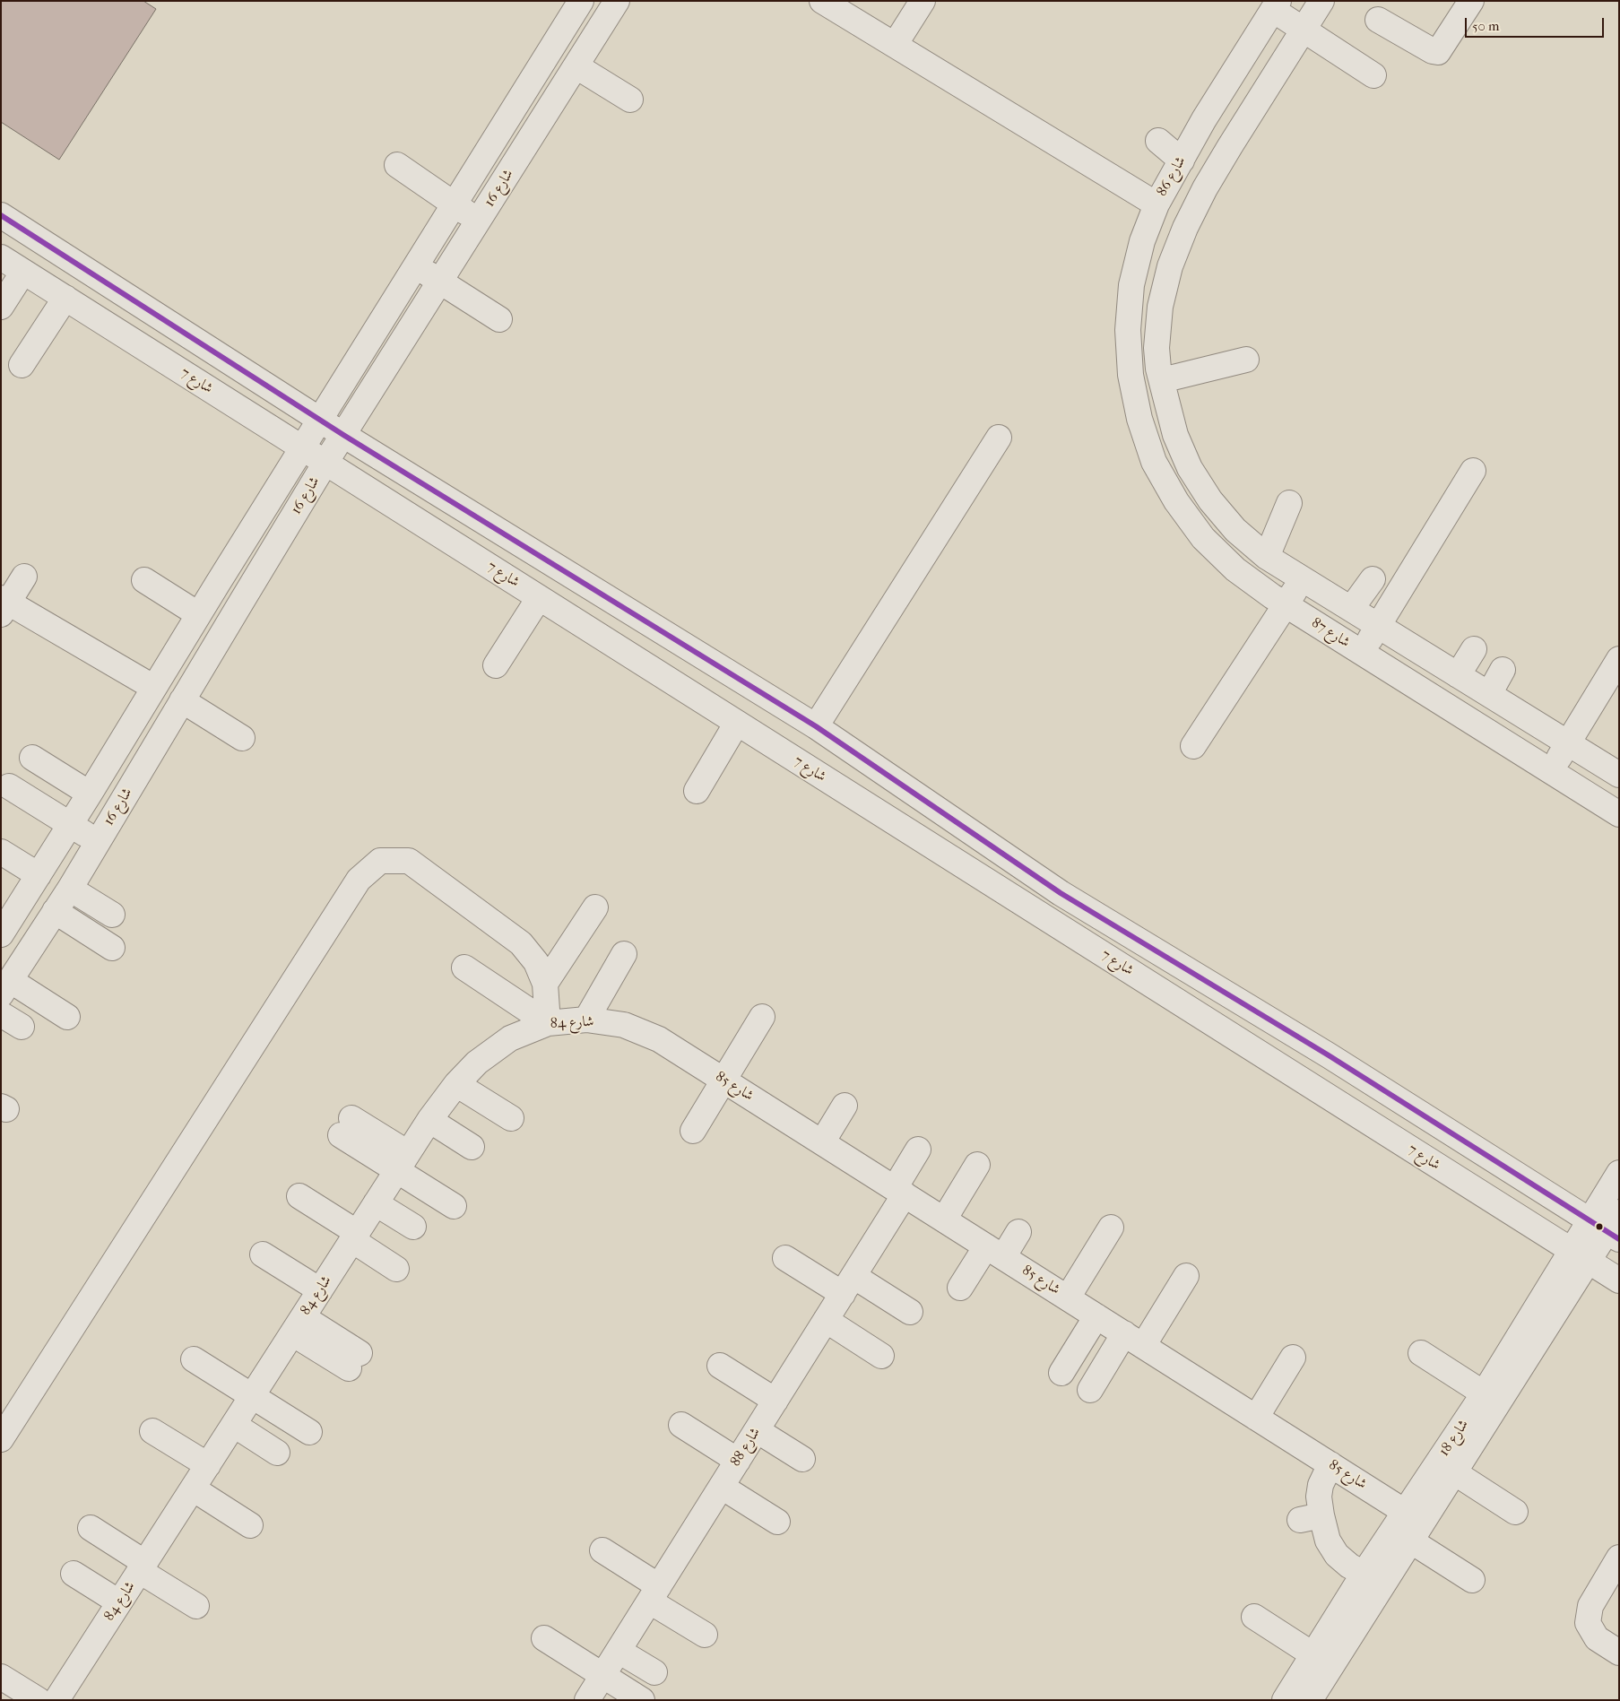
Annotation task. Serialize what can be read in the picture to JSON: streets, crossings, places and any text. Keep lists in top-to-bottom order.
{
  "streets": {
    "street": [
      "شارع 86",
      "شارع 16",
      "شارع 7",
      "شارع 87",
      "شارع 84",
      "شارع 85",
      "شارع 18",
      "شارع 88"
    ]
  },
  "crossings": [
    ["شارع 86", "شارع 87"],
    ["شارع 16", "شارع 7"],
    ["شارع 7", "شارع 18"],
    ["شارع 84", "شارع 85"],
    ["شارع 85", "شارع 18"],
    ["شارع 85", "شارع 88"]
  ],
  "scale_bar": "50 m"
}
